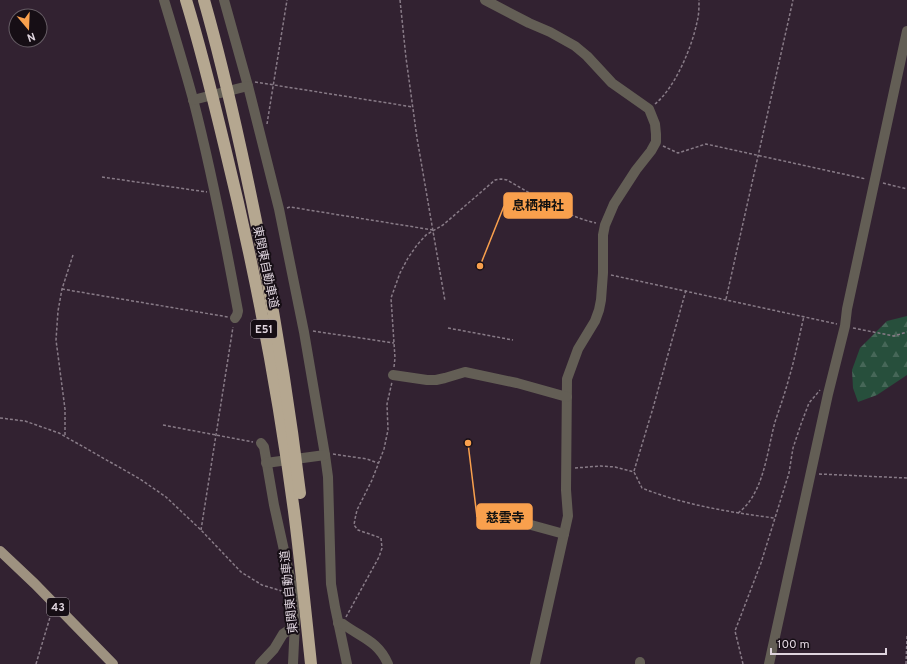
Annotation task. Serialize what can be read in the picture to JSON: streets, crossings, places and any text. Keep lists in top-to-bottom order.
{
  "streets": {
    "highway": ["東関東自動車道", "E51"],
    "main road": ["43"]
  },
  "places": ["息栖神社", "慈雲寺"],
  "scale_bar": "100 m",
  "north": "bottom"
}
